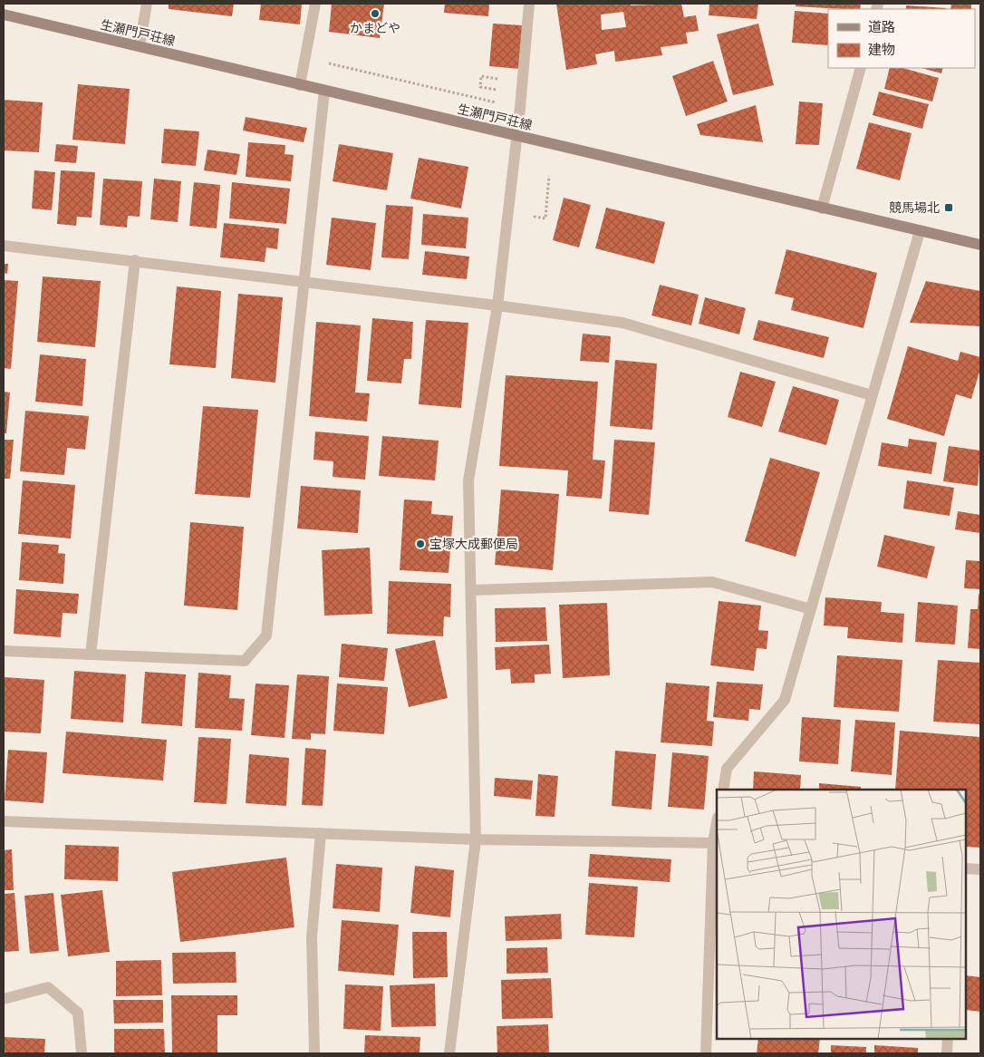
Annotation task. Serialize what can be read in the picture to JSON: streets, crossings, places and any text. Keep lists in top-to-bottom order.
{
  "streets": {
    "main road": ["生瀬門戸荘線"]
  },
  "places": {
    "other": ["かまどや", "宝塚大成郵便局"],
    "transit": ["競馬場北"]
  },
  "legend": ["道路", "建物"]
}
